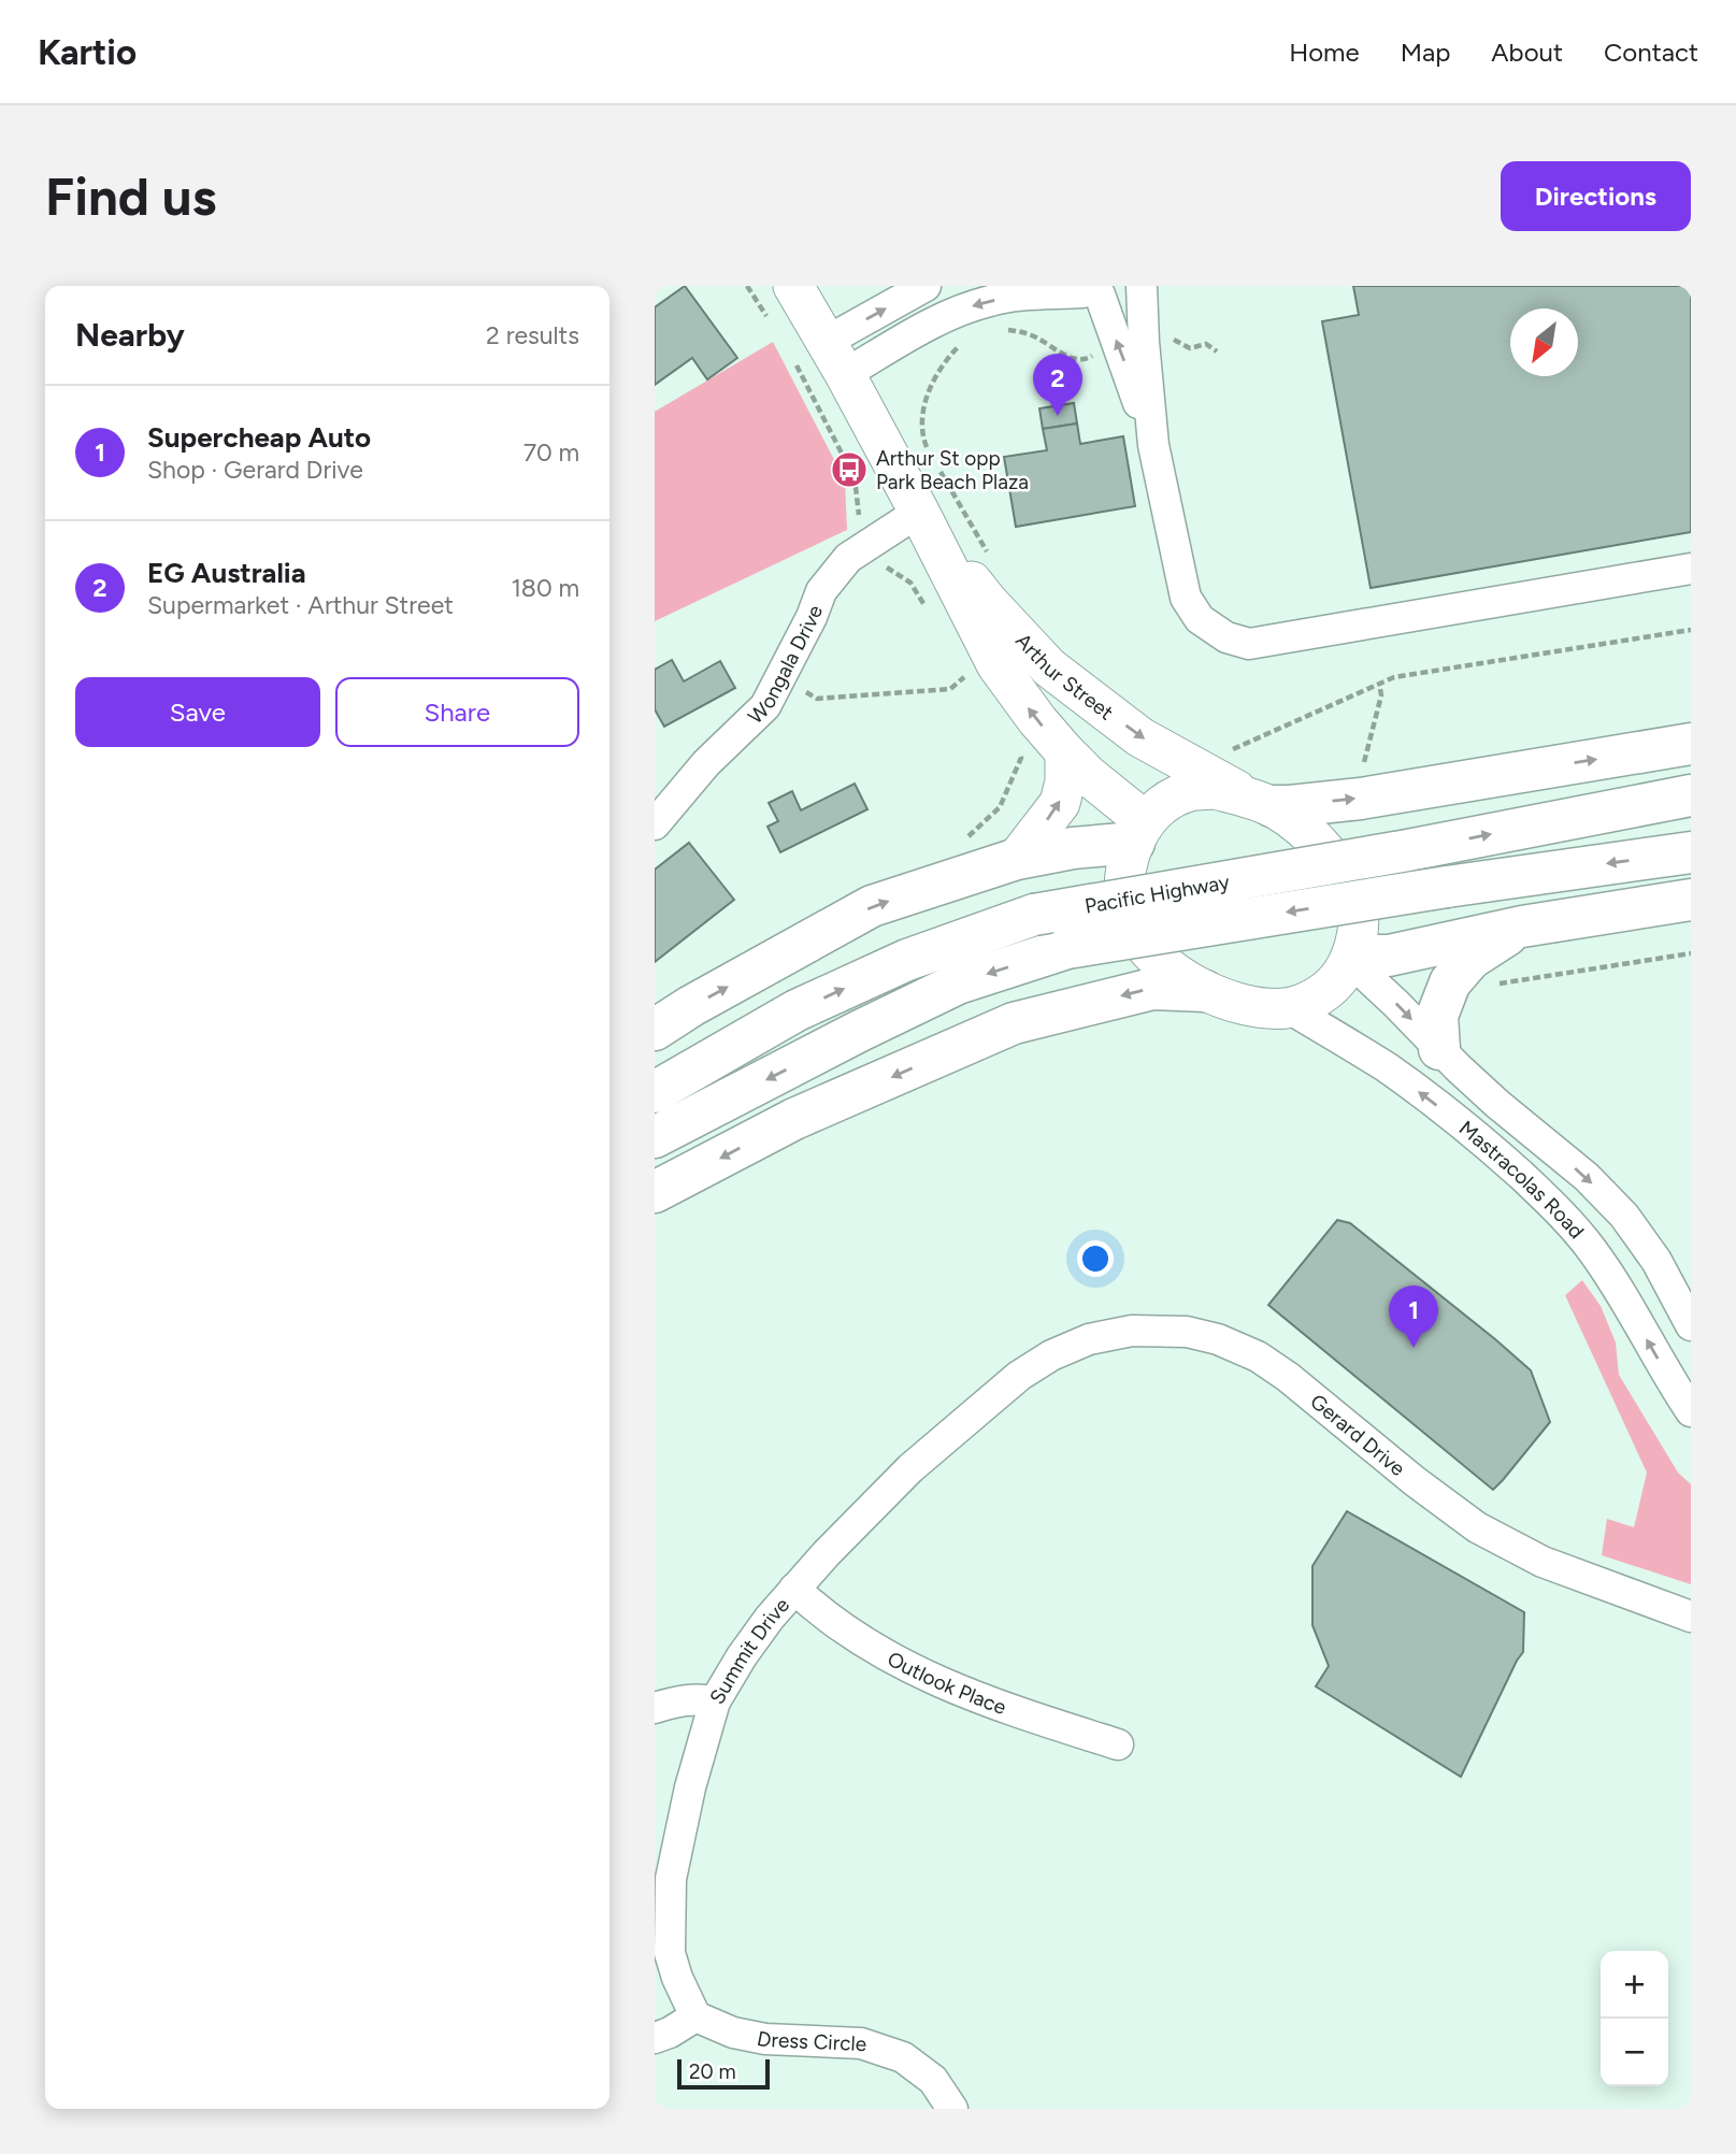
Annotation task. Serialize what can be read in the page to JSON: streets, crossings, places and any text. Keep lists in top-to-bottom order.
{
  "streets": {
    "highway": ["Pacific Highway"],
    "main road": ["Arthur Street"],
    "street": [
      "Wongala Drive",
      "Mastracolas Road",
      "Gerard Drive",
      "Summit Drive",
      "Outlook Place",
      "Dress Circle"
    ]
  },
  "crossings": [
    ["Wongala Drive", "Arthur Street"],
    ["Arthur Street", "Mastracolas Road"],
    ["Gerard Drive", "Summit Drive"],
    ["Summit Drive", "Outlook Place"],
    ["Summit Drive", "Dress Circle"]
  ],
  "places": {
    "bus stop": ["Arthur St opp Park Beach Plaza"]
  },
  "scale_bar": "20 m",
  "north": "bottom left",
  "page": {
    "header": "Kartio",
    "nav": [
      "Home",
      "Map",
      "About",
      "Contact"
    ],
    "buttons": [
      "Directions",
      ["Save", "Share"]
    ],
    "title": "Find us",
    "heading": ["Nearby", "2 results"],
    "pins": ["2", "1"],
    "list": [
      {
        "mark": "1",
        "name": "Supercheap Auto",
        "note": "Shop · Gerard Drive",
        "value": "70 m"
      },
      {
        "mark": "2",
        "name": "EG Australia",
        "note": "Supermarket · Arthur Street",
        "value": "180 m"
      }
    ],
    "map_buttons": ["+", "−"],
    "scale": "20 m"
  }
}
